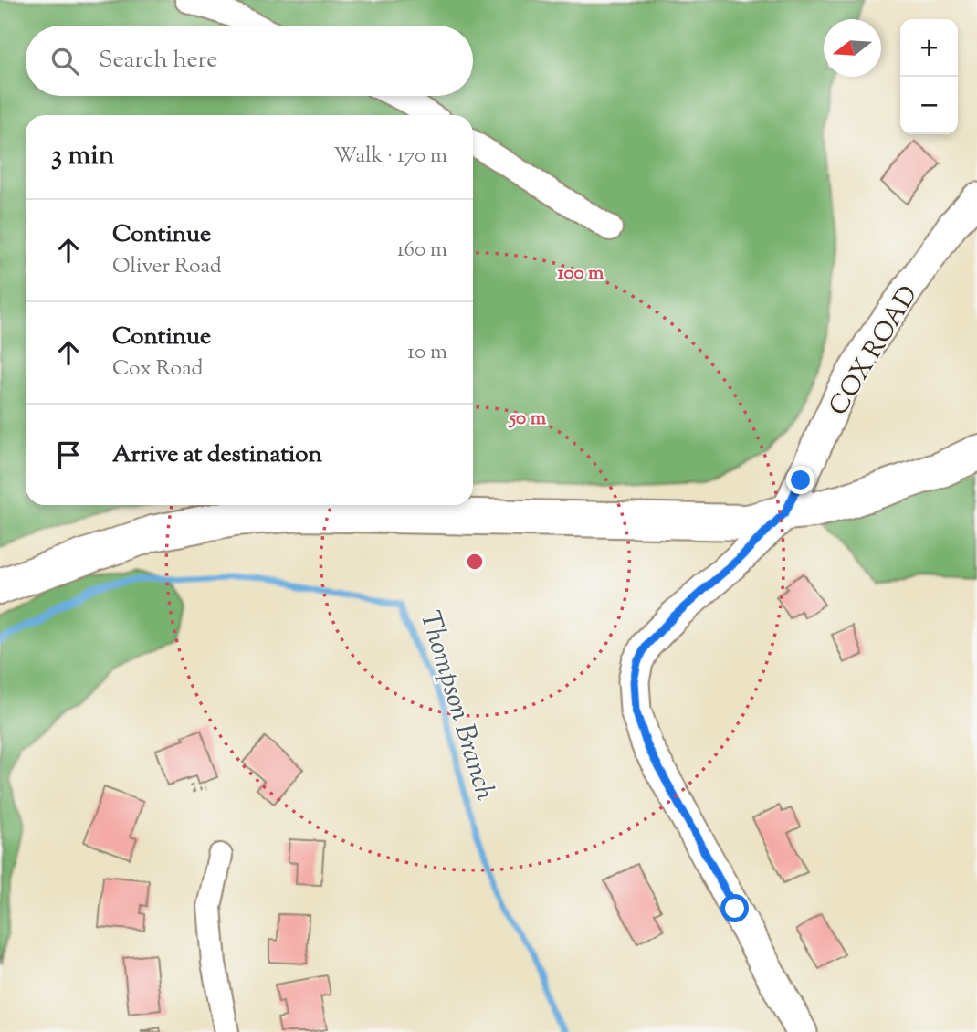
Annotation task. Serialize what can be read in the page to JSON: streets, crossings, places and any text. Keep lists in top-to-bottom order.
{
  "streets": {
    "street": ["COX ROAD"]
  },
  "water": ["Thompson Branch"],
  "north": "left",
  "page": {
    "map_buttons": ["+", "−"],
    "search": "Search here",
    "heading": ["3 min", "Walk · 170 m"],
    "list": [
      ["Continue", "Oliver Road", "160 m"],
      ["Continue", "Cox Road", "10 m"],
      "Arrive at destination"
    ]
  },
  "rings": ["100 m", "50 m"]
}
